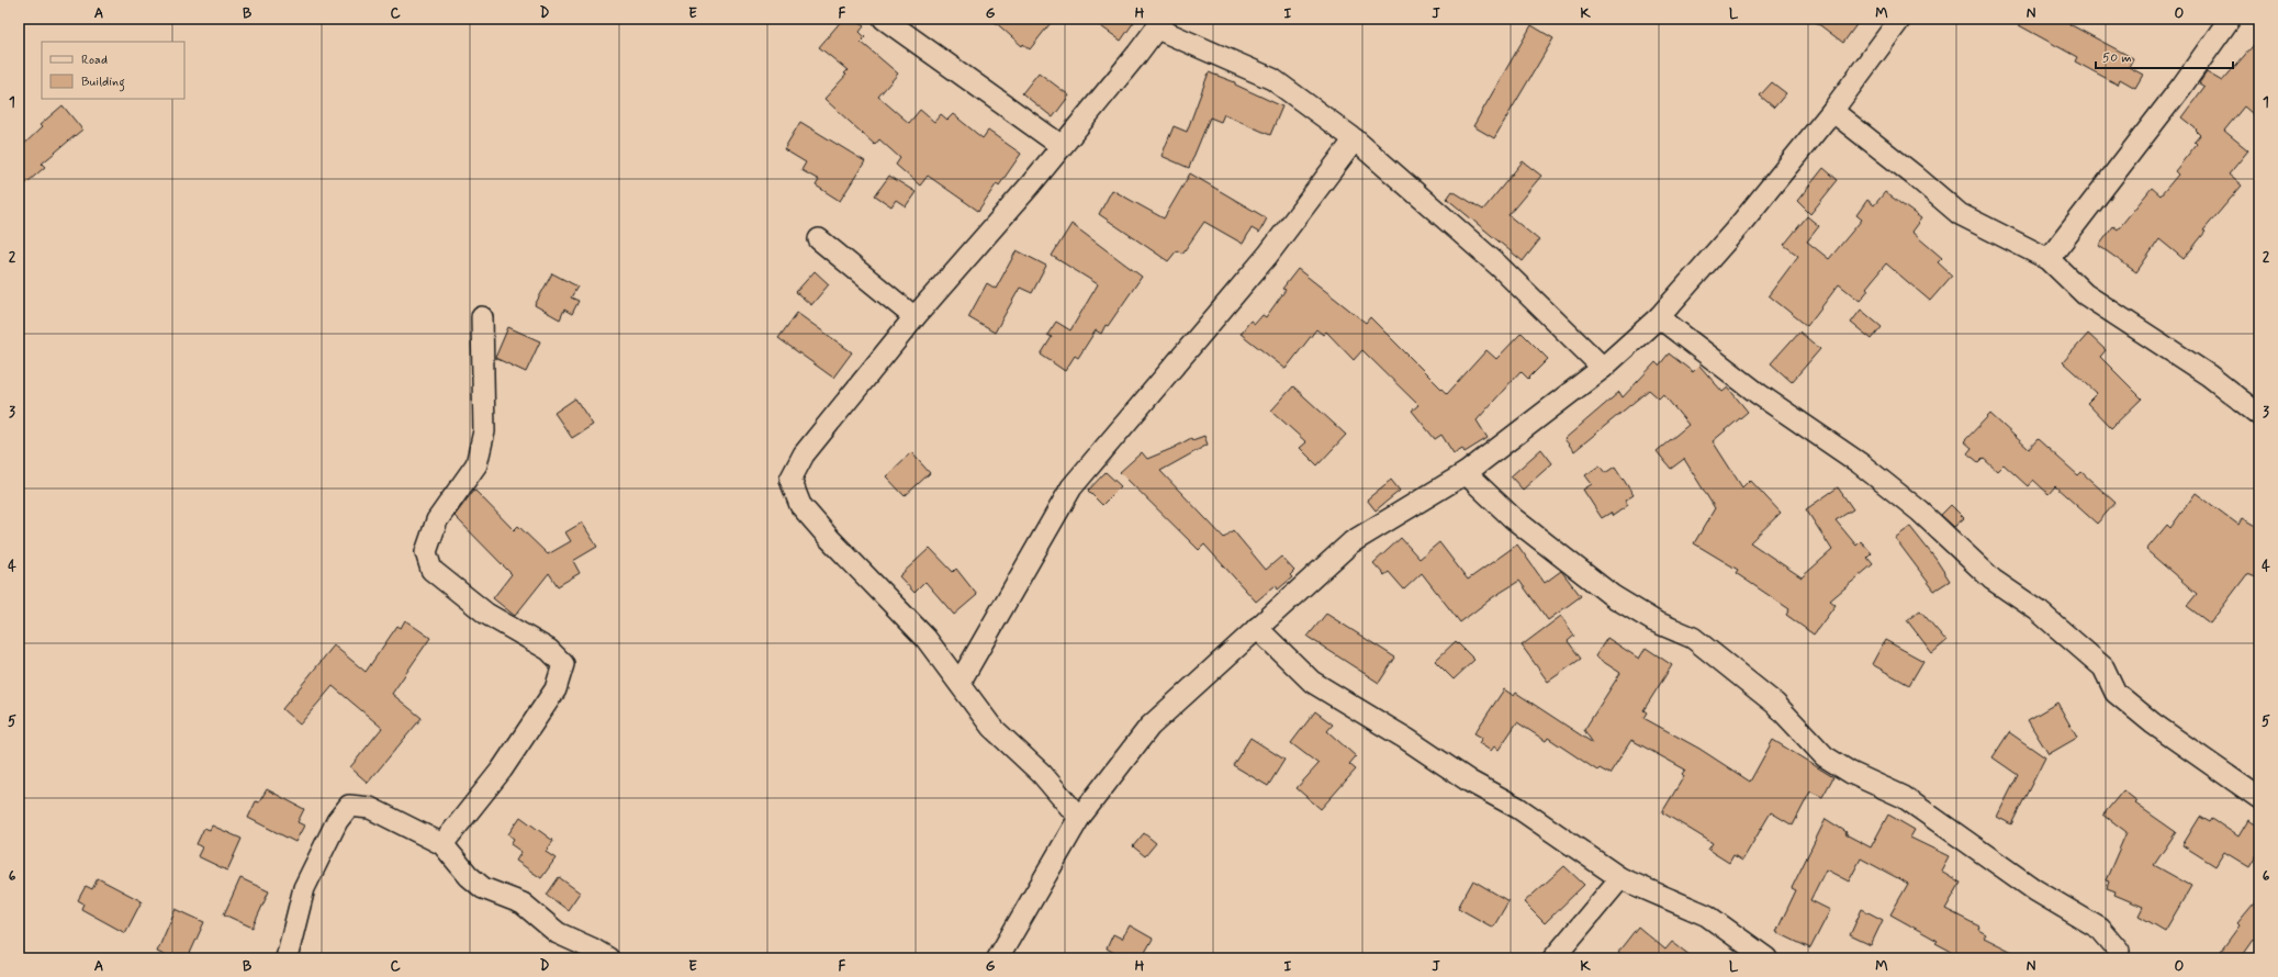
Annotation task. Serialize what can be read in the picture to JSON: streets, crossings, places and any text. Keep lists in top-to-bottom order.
{
  "legend": ["Road", "Building"],
  "scale_bar": "50 m",
  "grid": {
    "columns": [
      "A",
      "B",
      "C",
      "D",
      "E",
      "F",
      "G",
      "H",
      "I",
      "J",
      "K",
      "L",
      "M",
      "N",
      "O"
    ],
    "rows": [
      "1",
      "2",
      "3",
      "4",
      "5",
      "6"
    ]
  }
}
